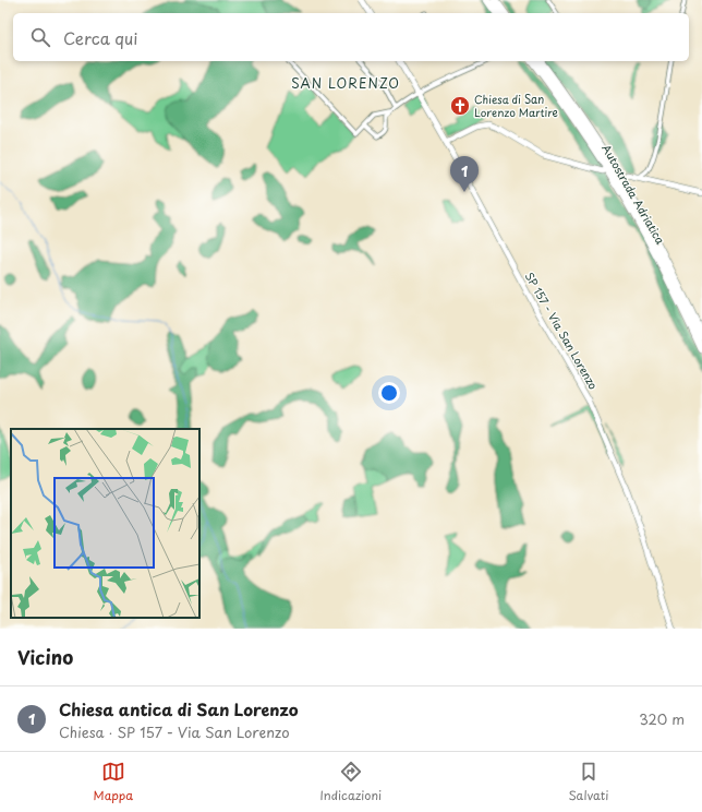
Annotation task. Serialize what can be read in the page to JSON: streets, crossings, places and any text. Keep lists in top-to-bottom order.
{
  "streets": {
    "highway": ["Autostrada Adriatica"],
    "main road": ["SP 157 - Via San Lorenzo"]
  },
  "districts": ["SAN LORENZO"],
  "places": {
    "church": ["Chiesa di San Lorenzo Martire"]
  },
  "page": {
    "search": "Cerca qui",
    "pins": "1",
    "heading": "Vicino",
    "list": [
      {
        "mark": "1",
        "name": "Chiesa antica di San Lorenzo",
        "note": "Chiesa · SP 157 - Via San Lorenzo",
        "value": "320 m"
      }
    ],
    "nav": ["Mappa", "Indicazioni", "Salvati"]
  }
}
